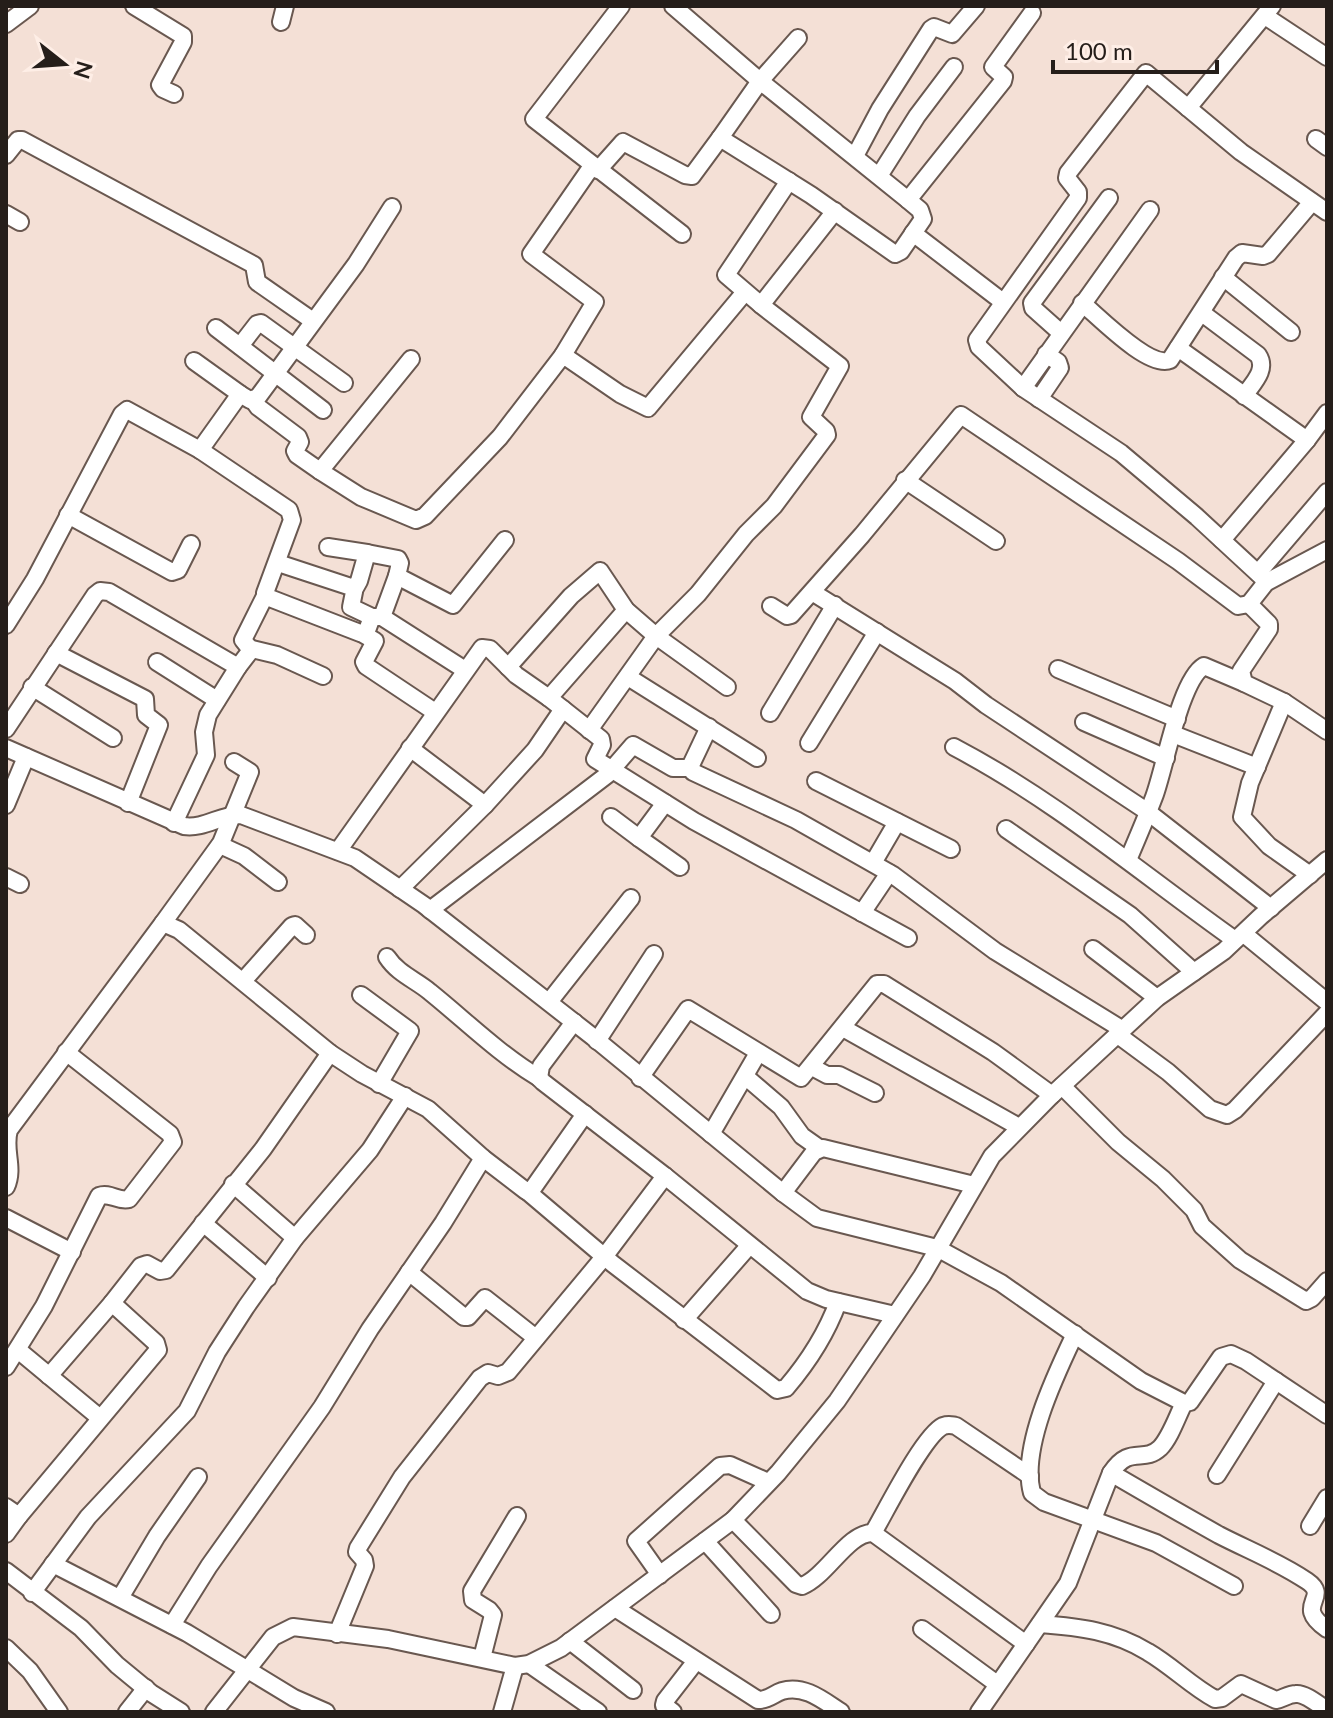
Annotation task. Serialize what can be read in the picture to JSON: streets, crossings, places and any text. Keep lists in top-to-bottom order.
{
  "scale_bar": "100 m",
  "north": "right"
}
